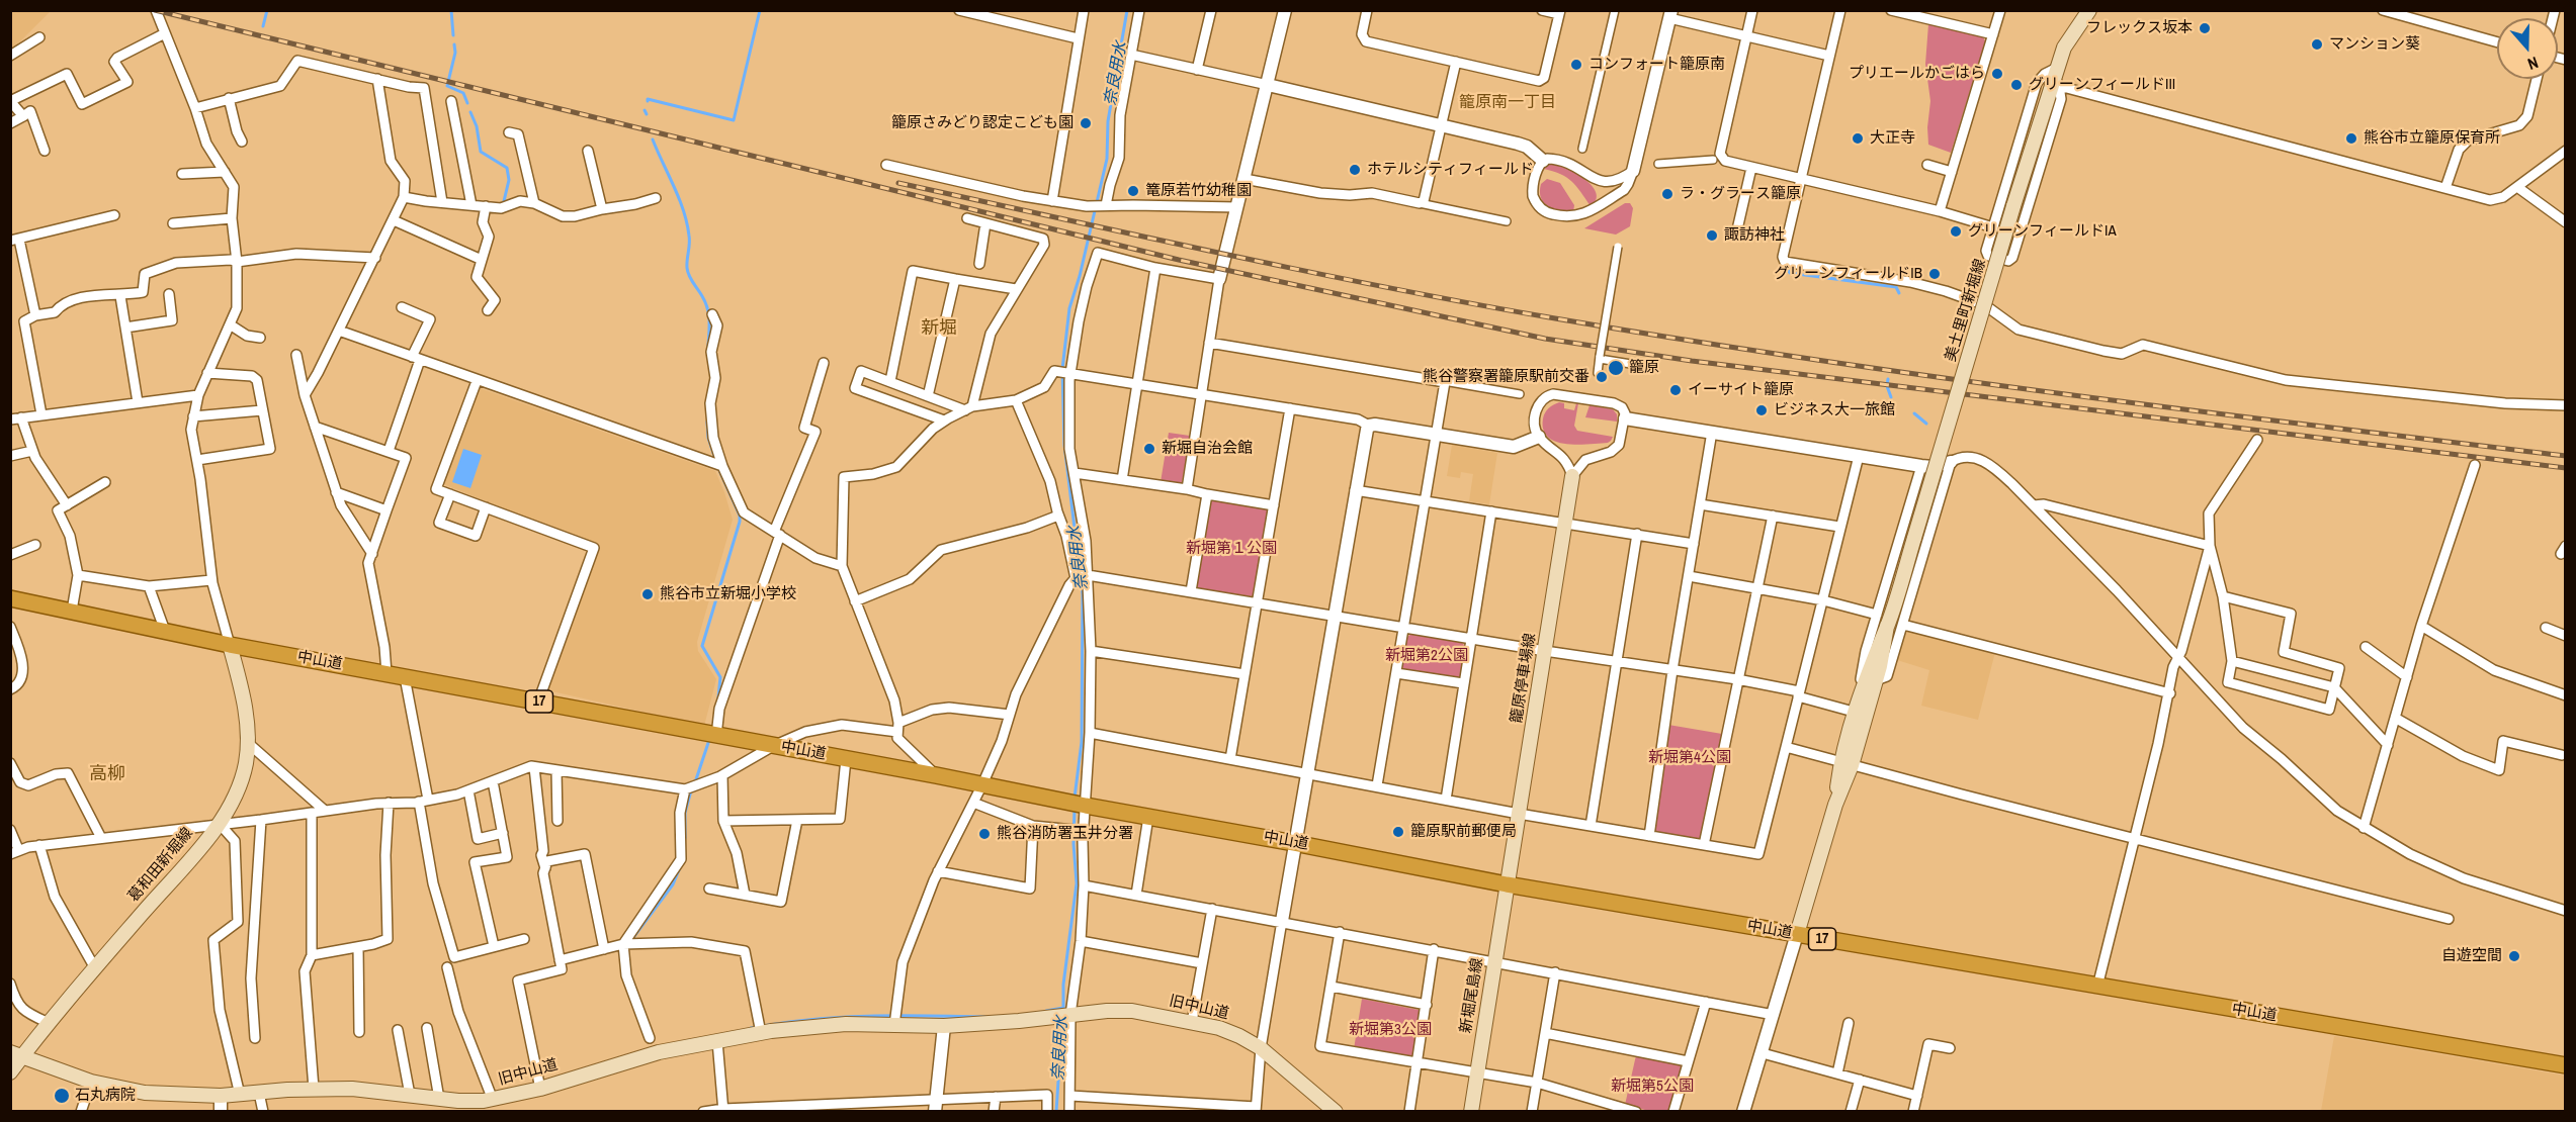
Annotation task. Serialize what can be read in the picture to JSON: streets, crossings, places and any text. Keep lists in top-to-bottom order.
{
  "streets": {
    "highway": ["中山道", "17"],
    "main road": [
      "美土里町新堀線",
      "籠原停車場線",
      "葛和田新堀線",
      "新堀尾島線",
      "旧中山道"
    ]
  },
  "crossings": [
    ["美土里町新堀線", "中山道"],
    ["中山道", "籠原停車場線"],
    ["中山道", "葛和田新堀線"],
    ["中山道", "新堀尾島線"],
    ["籠原停車場線", "新堀尾島線"],
    ["葛和田新堀線", "旧中山道"]
  ],
  "districts": ["籠原南一丁目", "新堀", "高柳"],
  "water": ["奈良用水"],
  "parks": [
    "新堀第１公園",
    "新堀第2公園",
    "新堀第4公園",
    "新堀第3公園",
    "新堀第5公園"
  ],
  "places": [
    "フレックス坂本",
    "マンション葵",
    "コンフォート籠原南",
    "プリエールかごはら",
    "グリーンフィールドIII",
    "籠原さみどり認定こども園",
    "大正寺",
    "熊谷市立籠原保育所",
    "ホテルシティフィールド",
    "篭原若竹幼稚園",
    "ラ・グラース籠原",
    "グリーンフィールドIA",
    "諏訪神社",
    "グリーンフィールドIB",
    "籠原",
    "熊谷警察署籠原駅前交番",
    "イーサイト籠原",
    "ビジネス大一旅館",
    "新堀自治会館",
    "熊谷市立新堀小学校",
    "籠原駅前郵便局",
    "熊谷消防署玉井分署",
    "自遊空間",
    "石丸病院"
  ],
  "north": "bottom"
}
